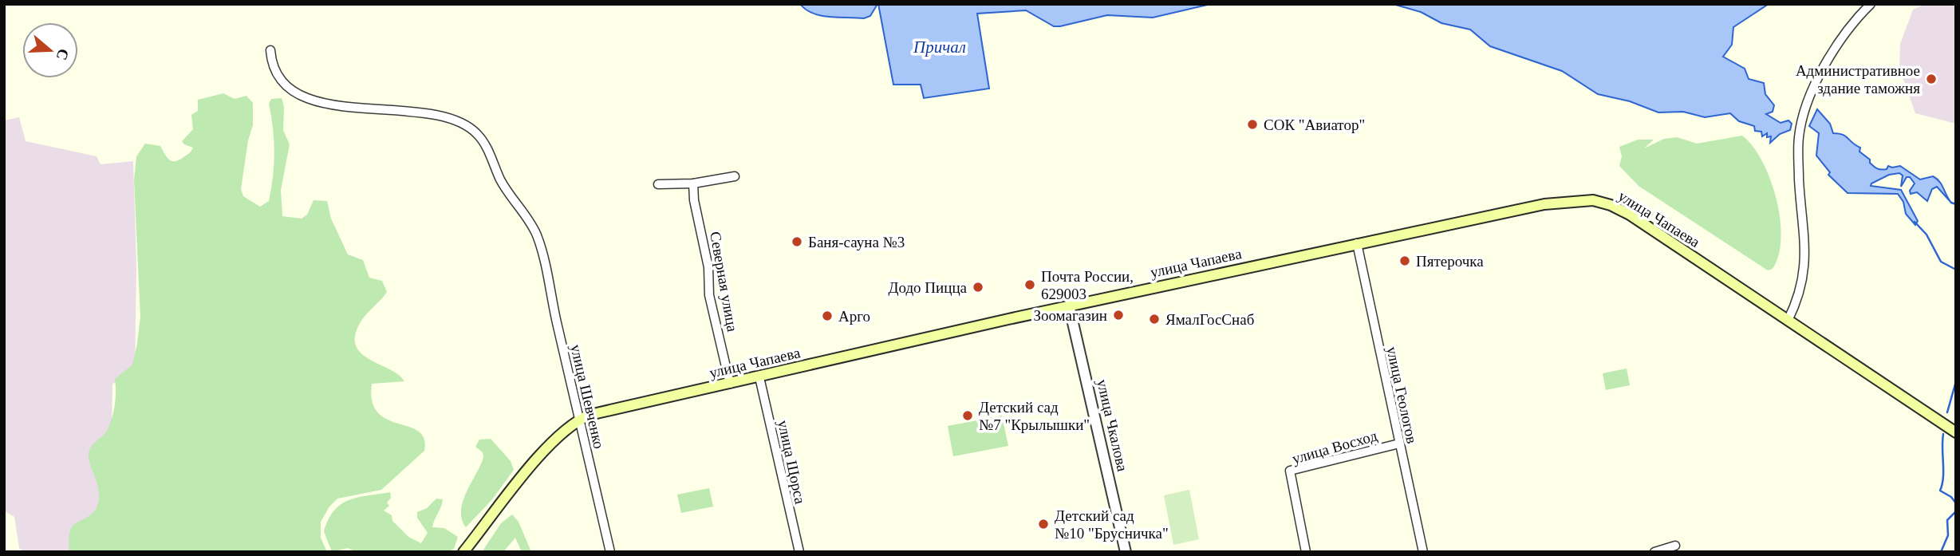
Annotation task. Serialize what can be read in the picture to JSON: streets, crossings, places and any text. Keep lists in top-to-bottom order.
{
  "streets": {
    "main road": ["улица Чапаева"],
    "street": [
      "Северная улица",
      "улица Геологов",
      "улица Шевченко",
      "улица Чкалова",
      "улица Восход",
      "улица Щорса"
    ]
  },
  "crossings": [
    ["улица Чапаева", "Северная улица"],
    ["улица Чапаева", "улица Геологов"],
    ["улица Чапаева", "улица Шевченко"],
    ["улица Чапаева", "улица Чкалова"],
    ["улица Чапаева", "улица Щорса"],
    ["улица Геологов", "улица Восход"]
  ],
  "water": ["Причал"],
  "places": [
    "Административное здание таможня",
    "СОК \"Авиатор\"",
    "Баня-сауна №3",
    "Пятерочка",
    "Почта России, 629003",
    "Додо Пицца",
    "Зоомагазин",
    "Арго",
    "ЯмалГосСнаб",
    "Детский сад №7 \"Крылышки\"",
    "Детский сад №10 \"Брусничка\""
  ],
  "north": "right"
}
